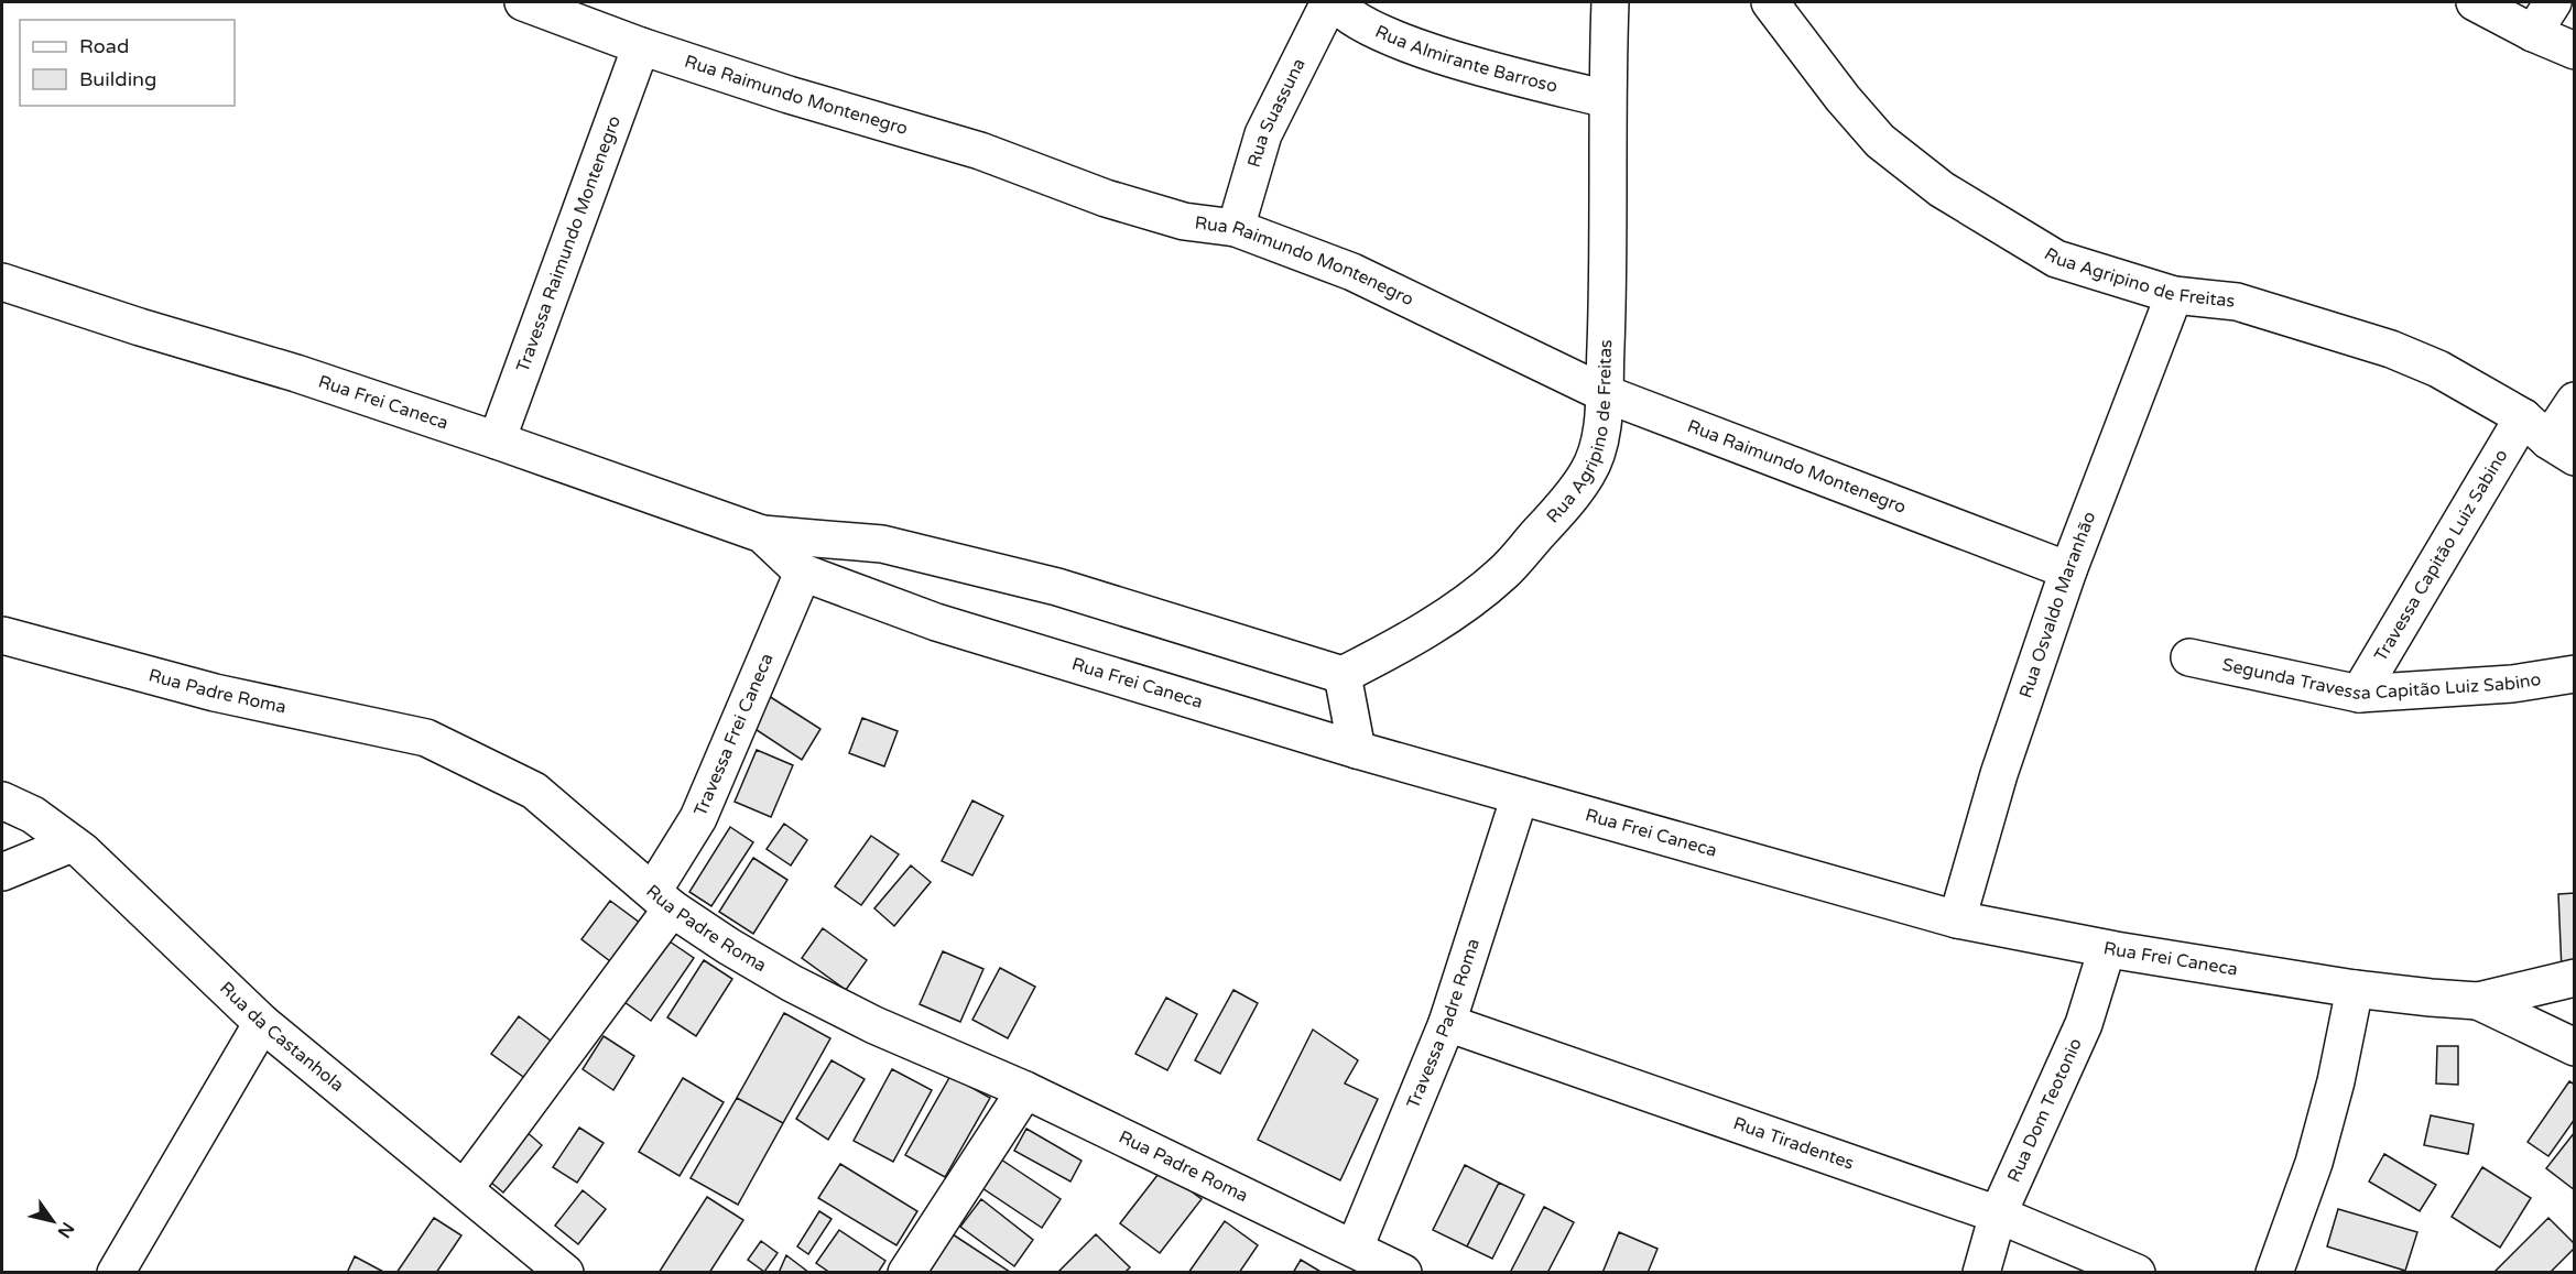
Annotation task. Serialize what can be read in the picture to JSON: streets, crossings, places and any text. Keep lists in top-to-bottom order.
{
  "streets": {
    "street": [
      "Rua Almirante Barroso",
      "Rua Raimundo Montenegro",
      "Rua Suassuna",
      "Travessa Raimundo Montenegro",
      "Rua Agripino de Freitas",
      "Rua Frei Caneca",
      "Travessa Capitão Luiz Sabino",
      "Rua Osvaldo Maranhão",
      "Segunda Travessa Capitão Luiz Sabino",
      "Rua Padre Roma",
      "Travessa Frei Caneca",
      "Travessa Padre Roma",
      "Rua da Castanhola",
      "Rua Dom Teotonio",
      "Rua Tiradentes"
    ]
  },
  "crossings": [
    ["Rua Almirante Barroso", "Rua Agripino de Freitas"],
    ["Rua Raimundo Montenegro", "Rua Suassuna"],
    ["Rua Raimundo Montenegro", "Travessa Raimundo Montenegro"],
    ["Rua Raimundo Montenegro", "Rua Agripino de Freitas"],
    ["Rua Raimundo Montenegro", "Rua Osvaldo Maranhão"],
    ["Travessa Raimundo Montenegro", "Rua Frei Caneca"],
    ["Rua Agripino de Freitas", "Rua Frei Caneca"],
    ["Rua Agripino de Freitas", "Travessa Capitão Luiz Sabino"],
    ["Rua Agripino de Freitas", "Rua Osvaldo Maranhão"],
    ["Rua Frei Caneca", "Rua Osvaldo Maranhão"],
    ["Rua Frei Caneca", "Travessa Frei Caneca"],
    ["Rua Frei Caneca", "Travessa Padre Roma"],
    ["Rua Frei Caneca", "Rua Dom Teotonio"],
    ["Travessa Capitão Luiz Sabino", "Segunda Travessa Capitão Luiz Sabino"],
    ["Rua Padre Roma", "Travessa Frei Caneca"],
    ["Rua Padre Roma", "Travessa Padre Roma"],
    ["Travessa Frei Caneca", "Rua da Castanhola"],
    ["Travessa Padre Roma", "Rua Tiradentes"],
    ["Rua Dom Teotonio", "Rua Tiradentes"]
  ],
  "legend": ["Road", "Building"],
  "north": "bottom right"
}
